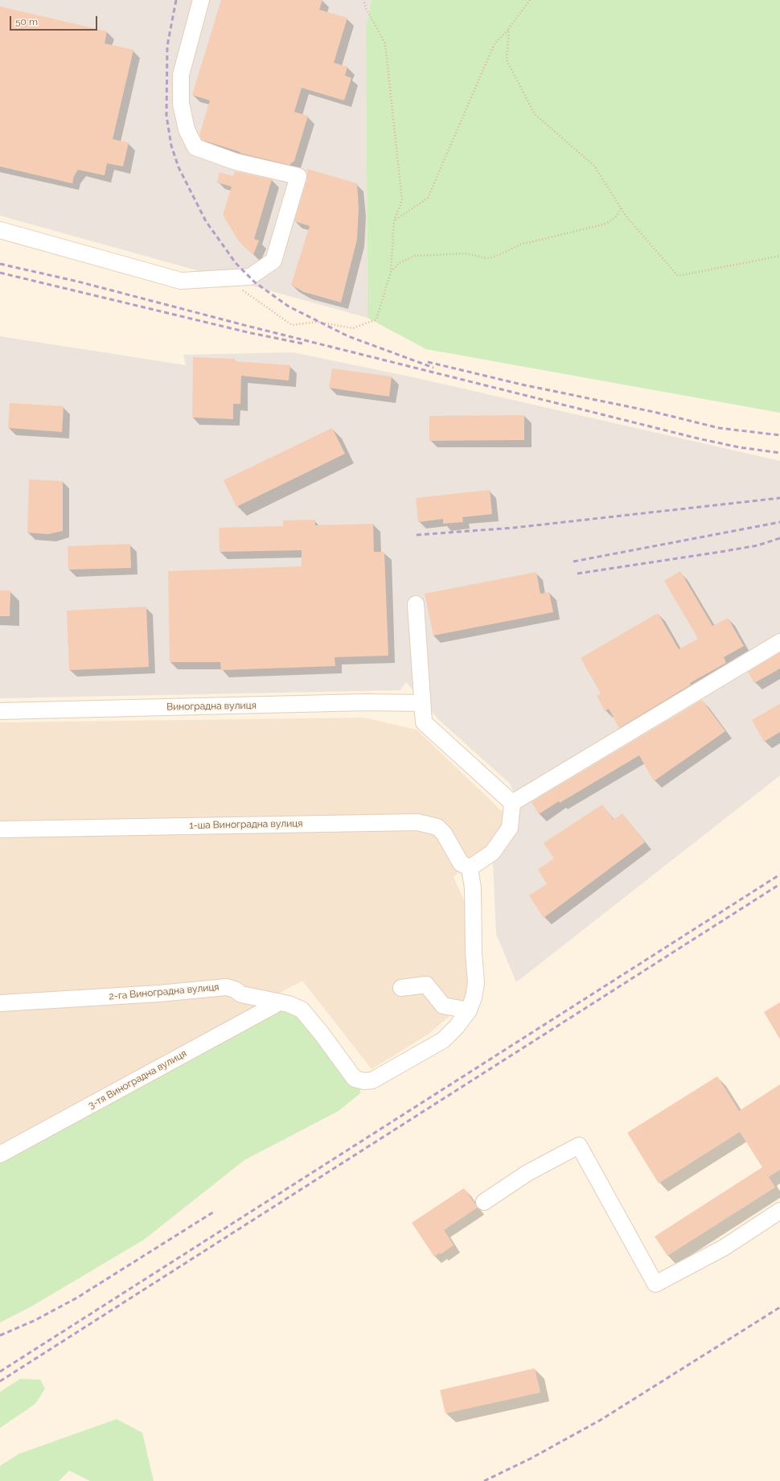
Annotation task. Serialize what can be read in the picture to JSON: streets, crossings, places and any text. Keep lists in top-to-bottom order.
{
  "streets": {
    "street": [
      "Виноградна вулиця",
      "1-ша Виноградна вулиця",
      "2-га Виноградна вулиця",
      "3-тя Виноградна вулиця"
    ]
  },
  "crossings": [
    ["1-ша Виноградна вулиця", "2-га Виноградна вулиця"]
  ],
  "scale_bar": "50 m"
}
